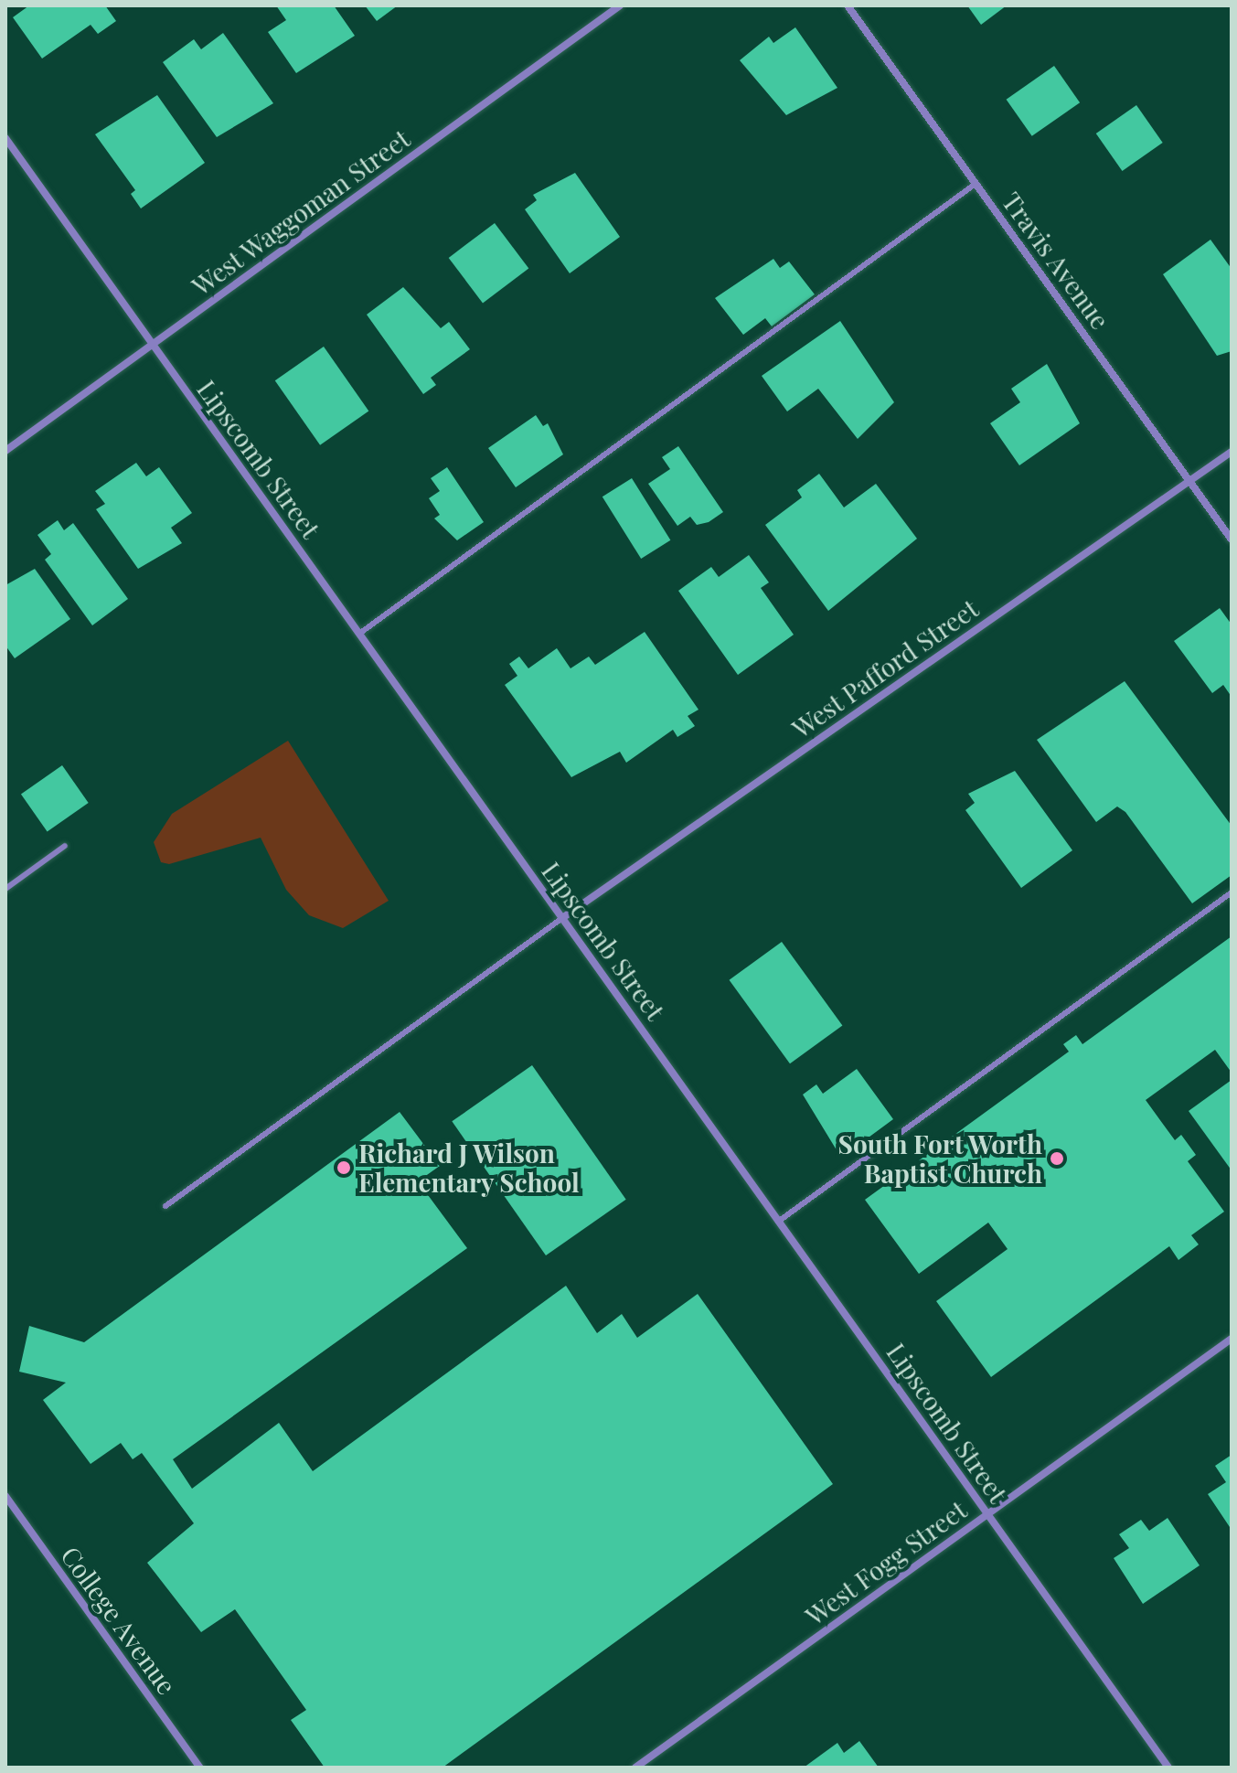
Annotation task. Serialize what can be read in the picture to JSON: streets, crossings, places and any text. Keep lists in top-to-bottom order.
{
  "streets": {
    "street": [
      "West Waggoman Street",
      "Travis Avenue",
      "Lipscomb Street",
      "West Pafford Street",
      "West Fogg Street",
      "College Avenue"
    ]
  },
  "crossings": [
    ["West Waggoman Street", "Lipscomb Street"],
    ["Travis Avenue", "West Pafford Street"],
    ["Lipscomb Street", "West Pafford Street"],
    ["Lipscomb Street", "West Fogg Street"]
  ],
  "places": ["South Fort Worth Baptist Church", "Richard J Wilson Elementary School"]
}
